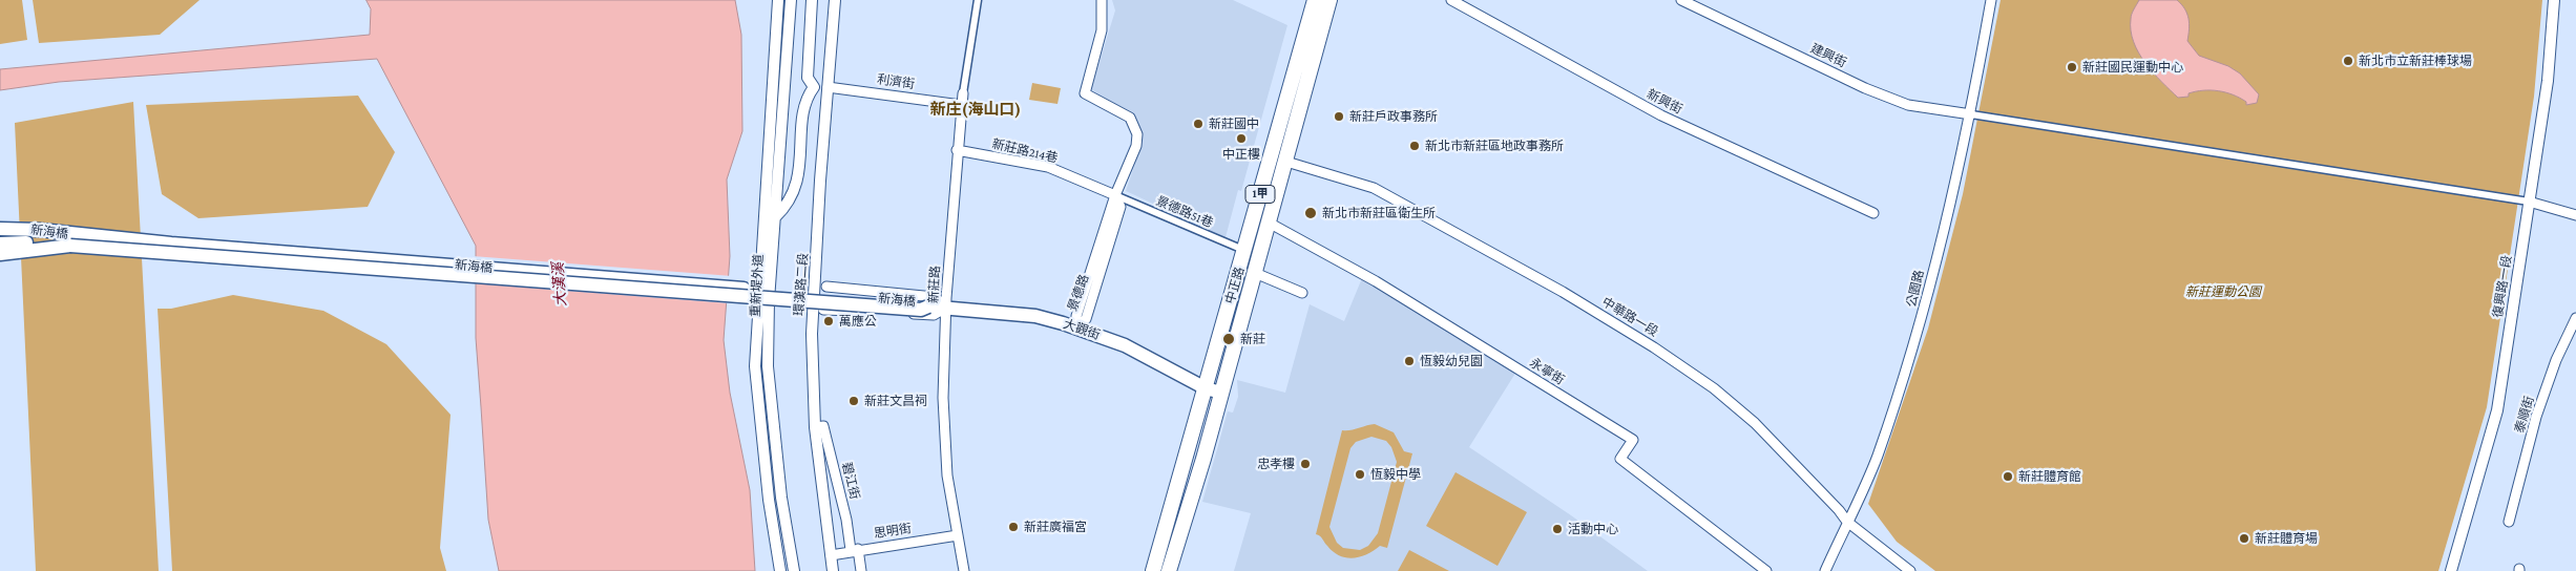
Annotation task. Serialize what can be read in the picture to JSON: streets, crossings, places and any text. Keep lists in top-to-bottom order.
{
  "streets": {
    "main road": [
      "1甲",
      "新海橋",
      "中正路",
      "大觀街"
    ],
    "street": [
      "建興街",
      "利濟街",
      "新興街",
      "新莊路214巷",
      "景德路51巷",
      "環漢路二段",
      "新莊路",
      "重新堤外道",
      "復興路一段",
      "公園路",
      "景德路",
      "中華路一段",
      "永寧街",
      "泰順街",
      "碧江街",
      "思明街"
    ]
  },
  "crossings": [
    ["建興街", "公園路"],
    ["利濟街", "環漢路二段"],
    ["利濟街", "新莊路"],
    ["新莊路214巷", "景德路51巷"],
    ["新莊路214巷", "新莊路"],
    ["新莊路214巷", "景德路"],
    ["景德路51巷", "中正路"],
    ["景德路51巷", "景德路"],
    ["新海橋", "大觀街"],
    ["環漢路二段", "碧江街"],
    ["環漢路二段", "思明街"],
    ["新莊路", "大觀街"],
    ["新莊路", "思明街"],
    ["中正路", "中華路一段"],
    ["中正路", "大觀街"],
    ["中正路", "永寧街"],
    ["公園路", "中華路一段"],
    ["景德路", "大觀街"],
    ["碧江街", "思明街"]
  ],
  "districts": ["新庄(海山口)"],
  "water": ["大漢溪"],
  "parks": ["新莊運動公園"],
  "places": [
    "新北市立新莊棒球場",
    "新莊國民運動中心",
    "新莊戶政事務所",
    "新莊國中",
    "中正樓",
    "新北市新莊區地政事務所",
    "新北市新莊區衛生所",
    "萬應公",
    "新莊",
    "恆毅幼兒園",
    "新莊文昌祠",
    "忠孝樓",
    "恆毅中學",
    "新莊體育館",
    "新莊廣福宮",
    "活動中心",
    "新莊體育場"
  ]
}
